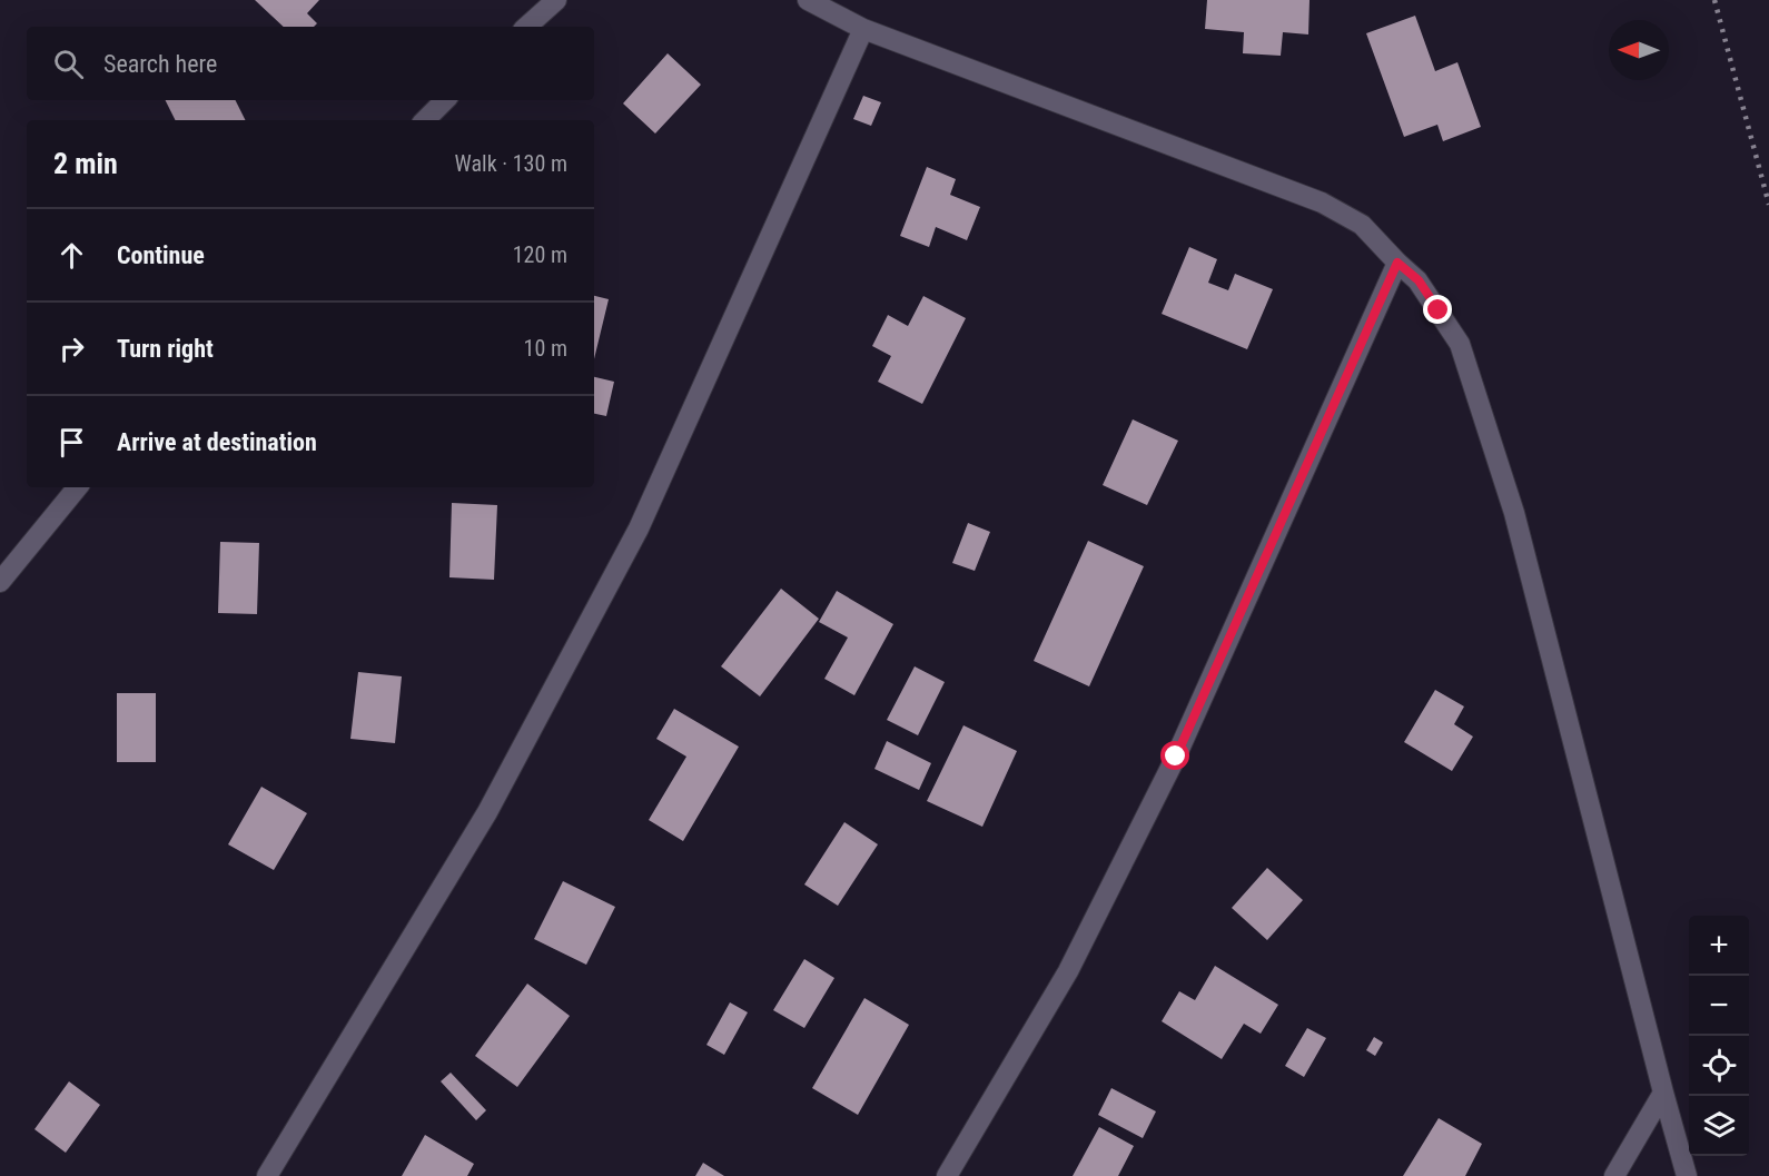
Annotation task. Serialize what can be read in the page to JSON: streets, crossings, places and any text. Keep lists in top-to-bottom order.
{
  "north": "left",
  "page": {
    "search": "Search here",
    "heading": ["2 min", "Walk · 130 m"],
    "list": [
      ["Continue", "120 m"],
      ["Turn right", "10 m"],
      "Arrive at destination"
    ],
    "map_buttons": ["+", "−"]
  }
}
